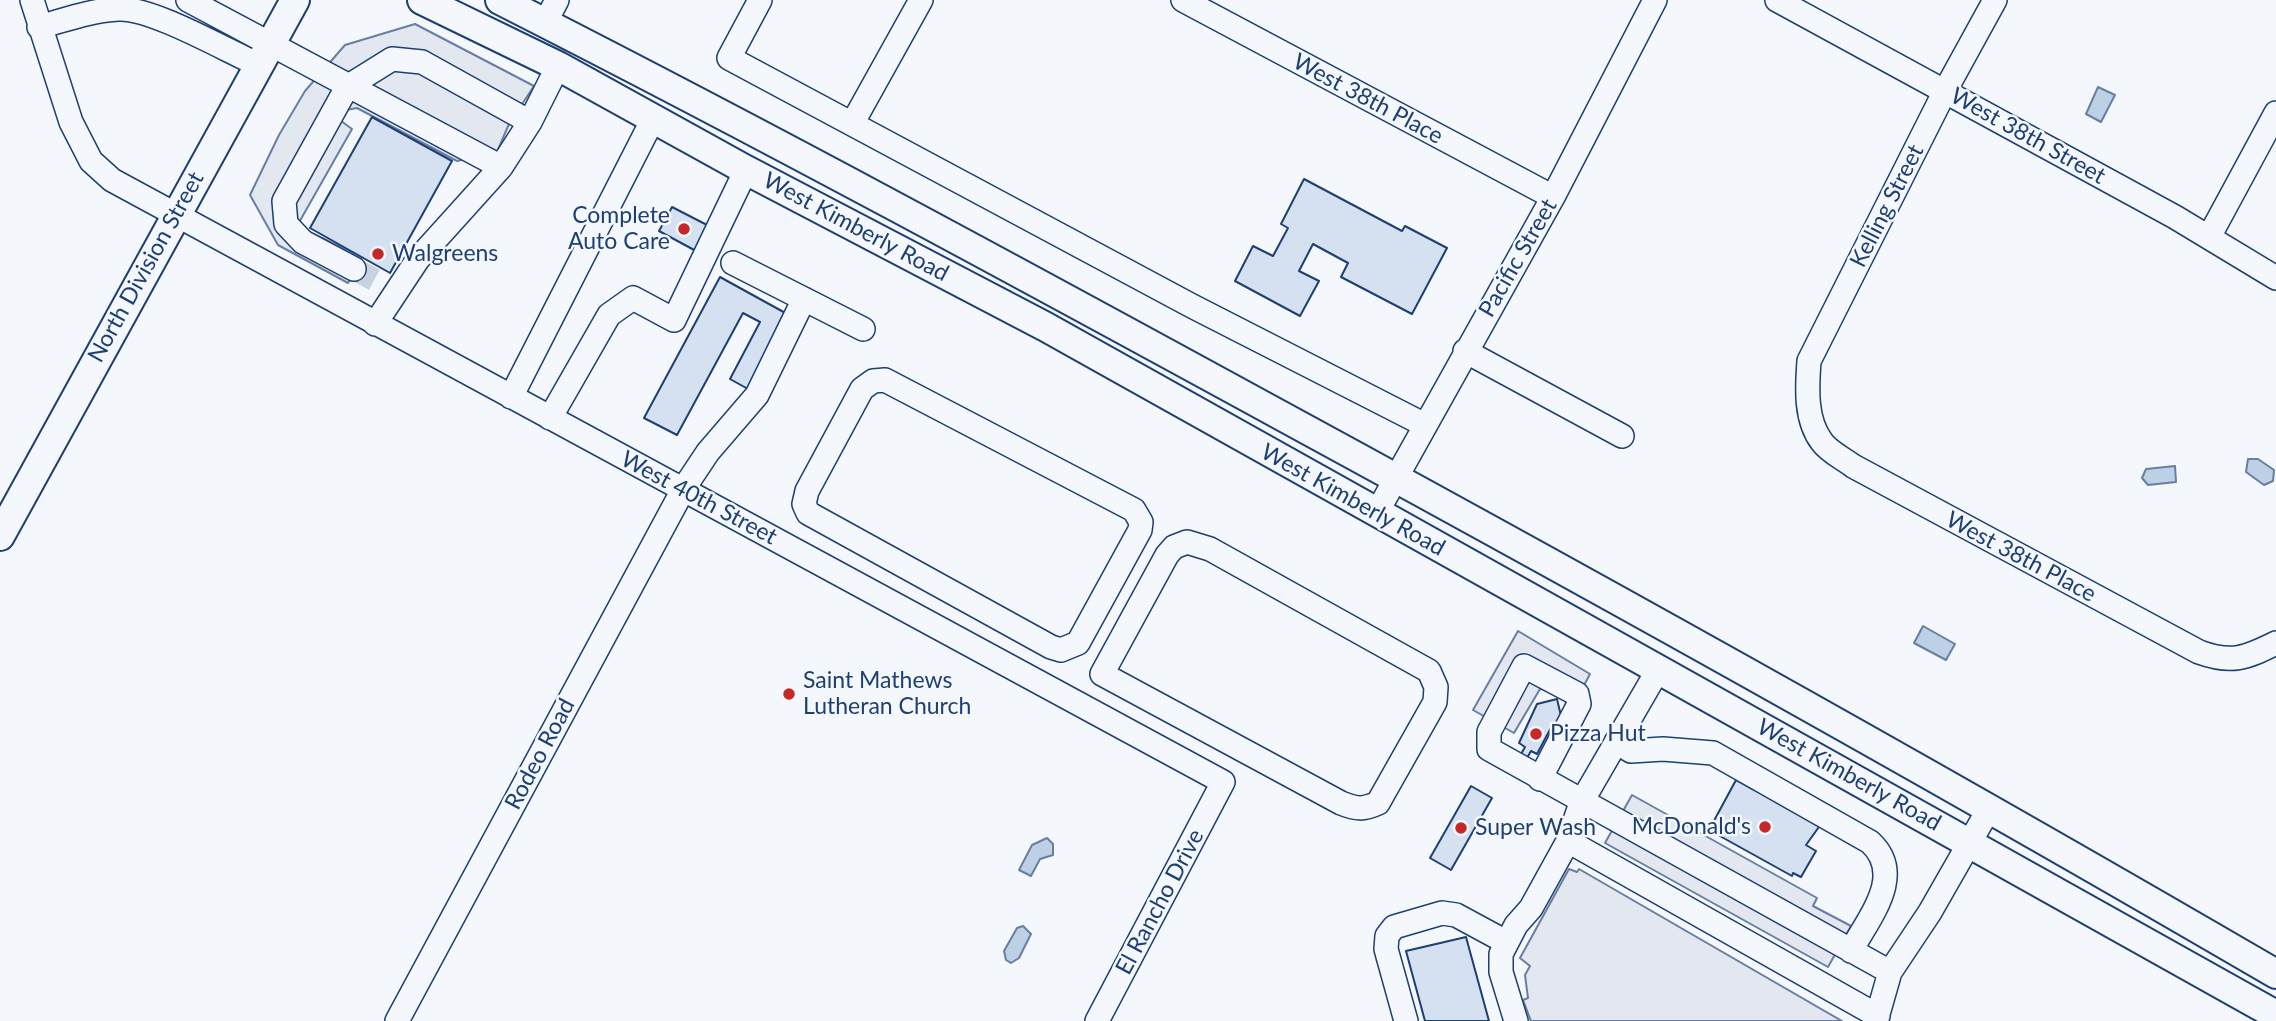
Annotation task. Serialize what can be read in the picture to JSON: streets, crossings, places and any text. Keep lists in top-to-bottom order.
{
  "streets": {
    "main road": ["West Kimberly Road", "North Division Street"],
    "street": [
      "West 38th Place",
      "West 38th Street",
      "Kelling Street",
      "Pacific Street",
      "West 40th Street",
      "Rodeo Road",
      "El Rancho Drive"
    ]
  },
  "crossings": [
    ["West 38th Place", "Kelling Street"],
    ["West 38th Place", "Pacific Street"],
    ["West 38th Street", "Kelling Street"],
    ["West Kimberly Road", "Pacific Street"],
    ["North Division Street", "West 40th Street"],
    ["West 40th Street", "Rodeo Road"],
    ["West 40th Street", "El Rancho Drive"]
  ],
  "places": [
    "Complete Auto Care",
    "Walgreens",
    "Saint Mathews Lutheran Church",
    "Pizza Hut",
    "McDonald's",
    "Super Wash"
  ]
}
